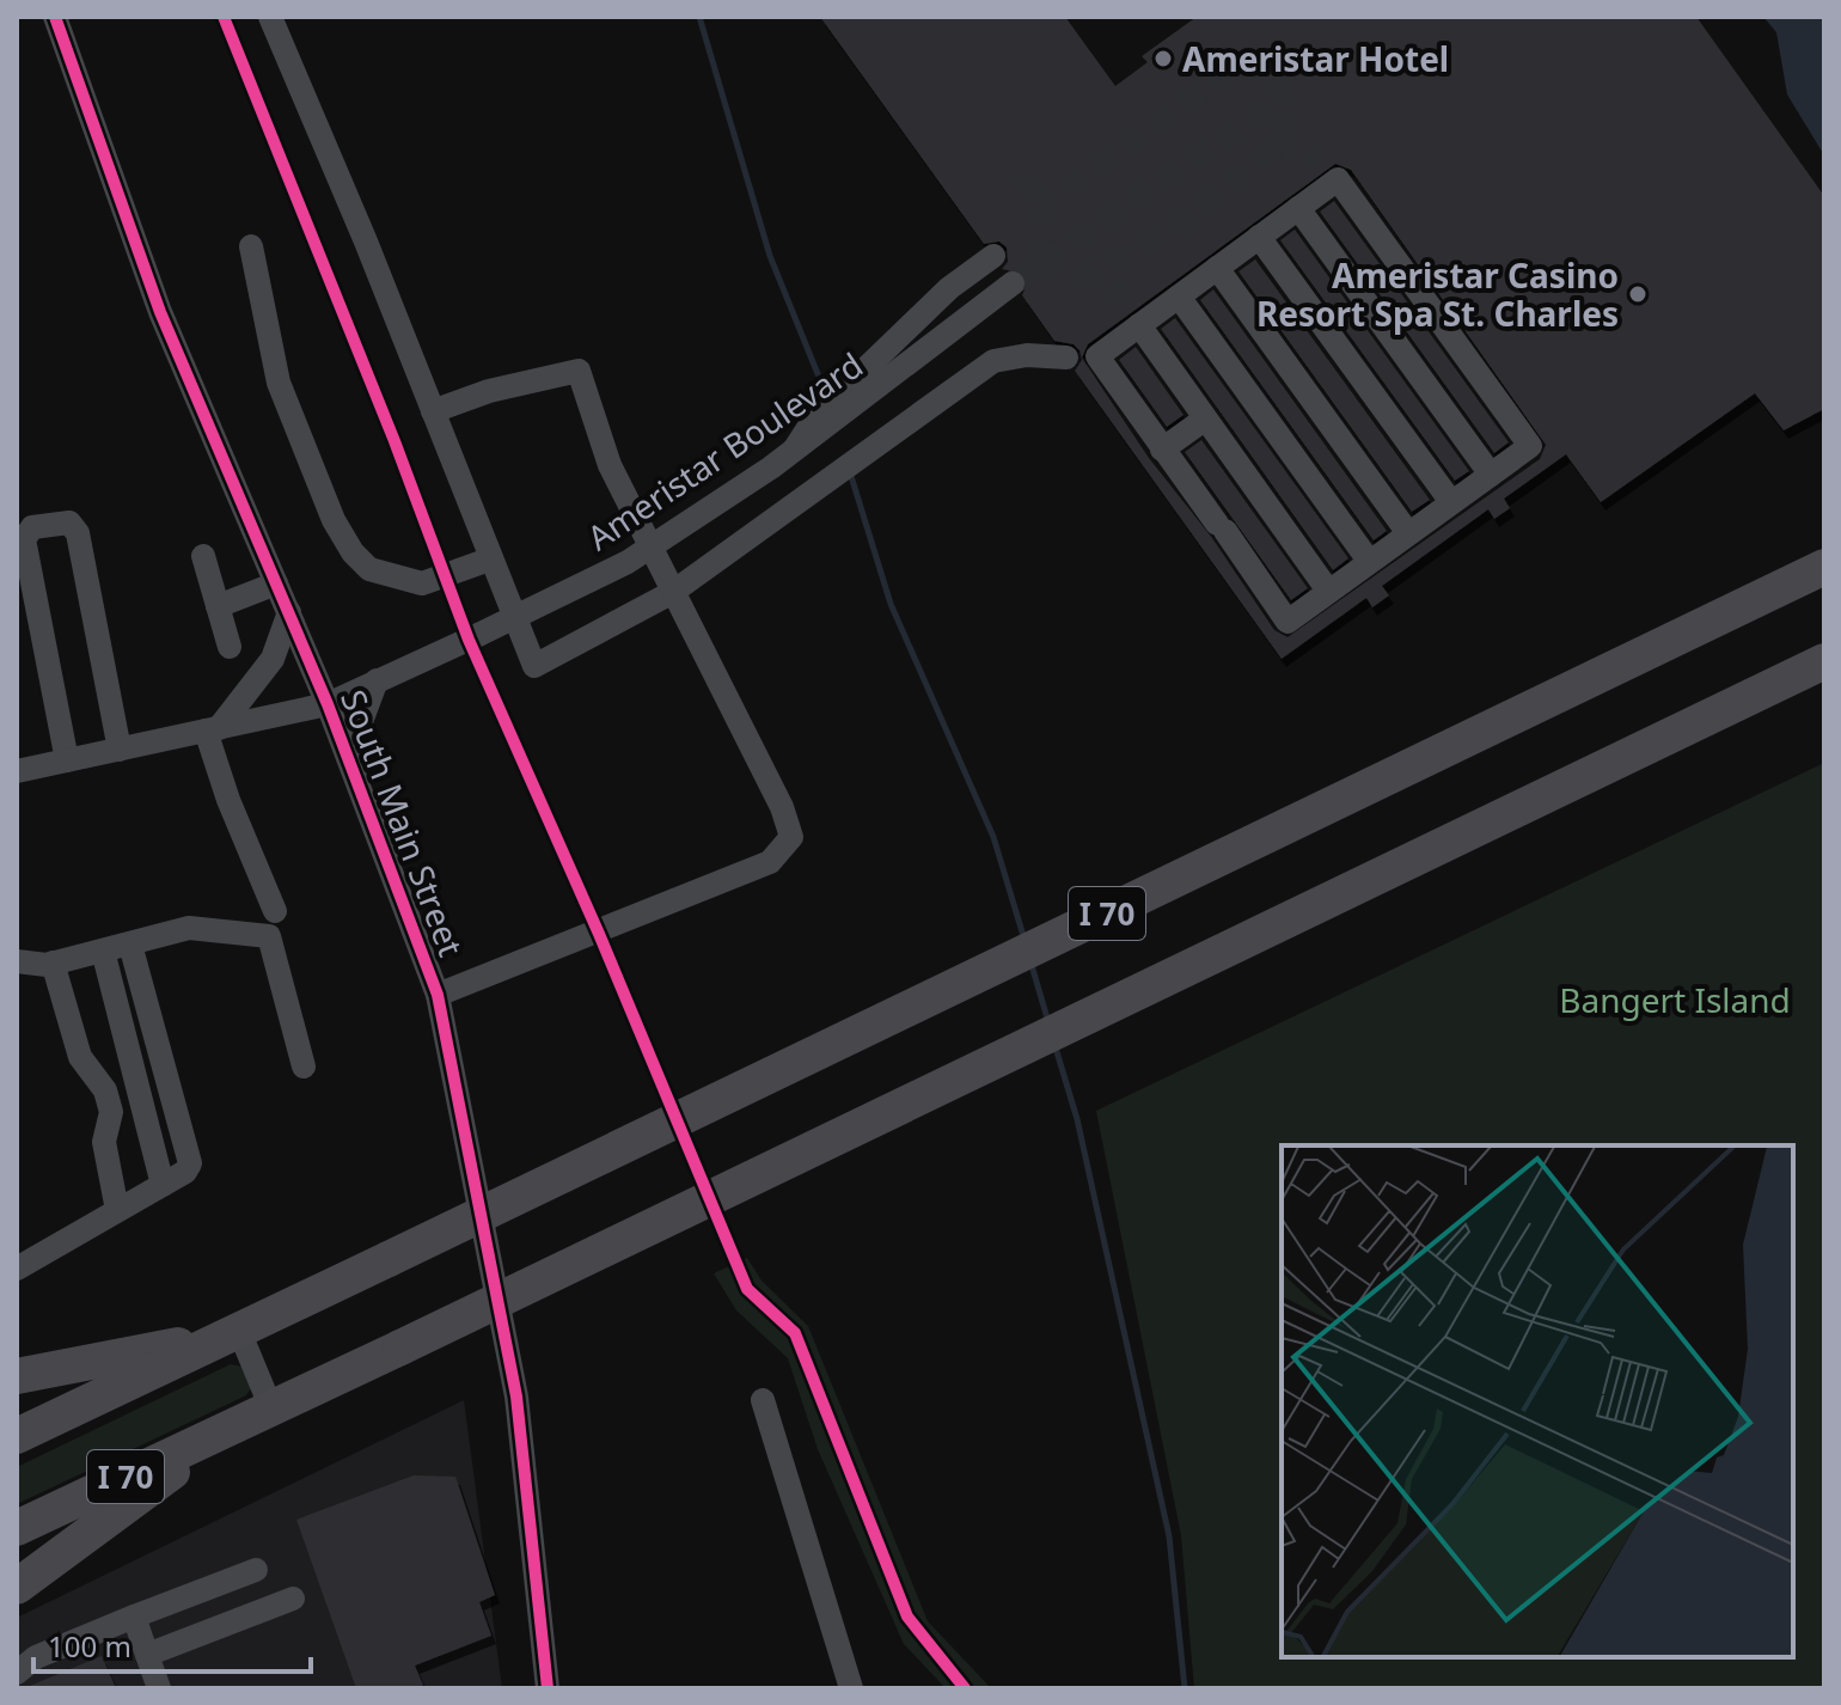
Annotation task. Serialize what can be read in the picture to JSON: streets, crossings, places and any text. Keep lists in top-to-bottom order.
{
  "streets": {
    "highway": ["I 70"],
    "street": ["Ameristar Boulevard", "South Main Street"]
  },
  "crossings": [
    ["Ameristar Boulevard", "South Main Street"]
  ],
  "parks": ["Bangert Island"],
  "places": ["Ameristar Hotel", "Ameristar Casino Resort Spa St. Charles"],
  "scale_bar": "100 m"
}
